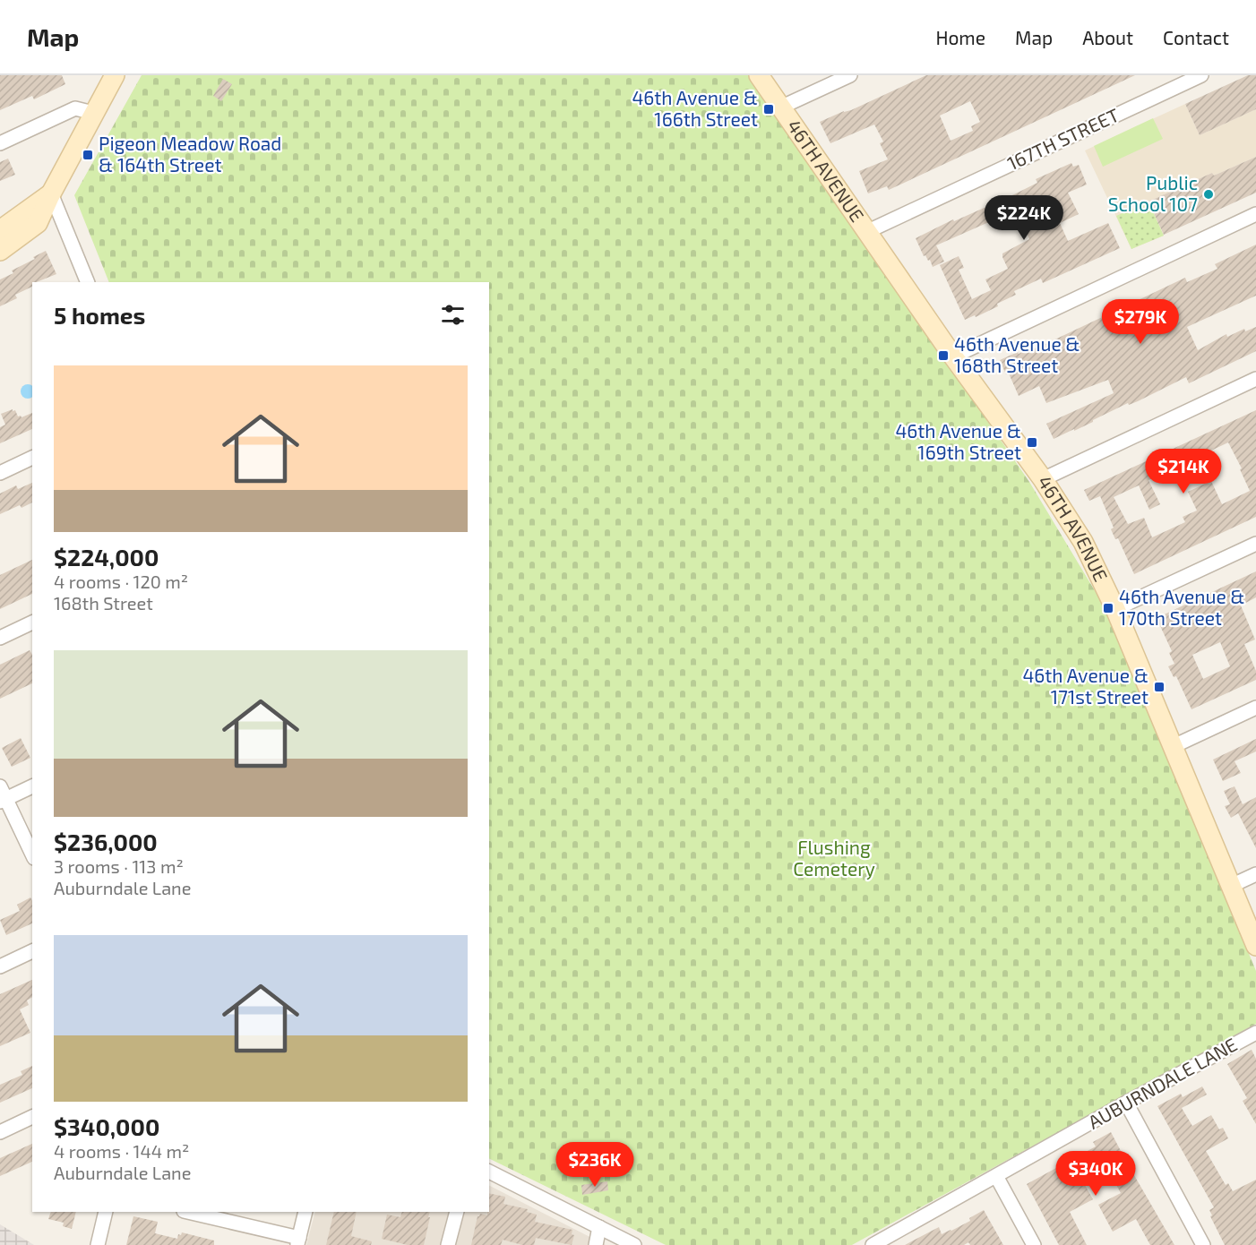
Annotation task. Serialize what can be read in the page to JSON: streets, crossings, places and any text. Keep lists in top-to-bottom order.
{
  "streets": {
    "street": ["167TH STREET", "46TH AVENUE", "AUBURNDALE LANE"]
  },
  "crossings": [
    ["167TH STREET", "46TH AVENUE"]
  ],
  "parks": ["Flushing Cemetery"],
  "places": {
    "transit": [
      "46th Avenue & 166th Street",
      "Pigeon Meadow Road & 164th Street",
      "46th Avenue & 168th Street",
      "46th Avenue & 169th Street",
      "46th Avenue & 170th Street",
      "46th Avenue & 171st Street"
    ],
    "other": ["Public School 107"]
  },
  "page": {
    "header": "Map",
    "nav": [
      "Home",
      "Map",
      "About",
      "Contact"
    ],
    "price": [
      "$224K",
      "$279K",
      "$214K",
      "$236K",
      "$340K"
    ],
    "heading": "5 homes",
    "list": [
      {
        "name": "$224,000",
        "note": "4 rooms · 120 m² · 168th Street"
      },
      {
        "name": "$236,000",
        "note": "3 rooms · 113 m² · Auburndale Lane"
      },
      {
        "name": "$340,000",
        "note": "4 rooms · 144 m² · Auburndale Lane"
      }
    ]
  }
}
